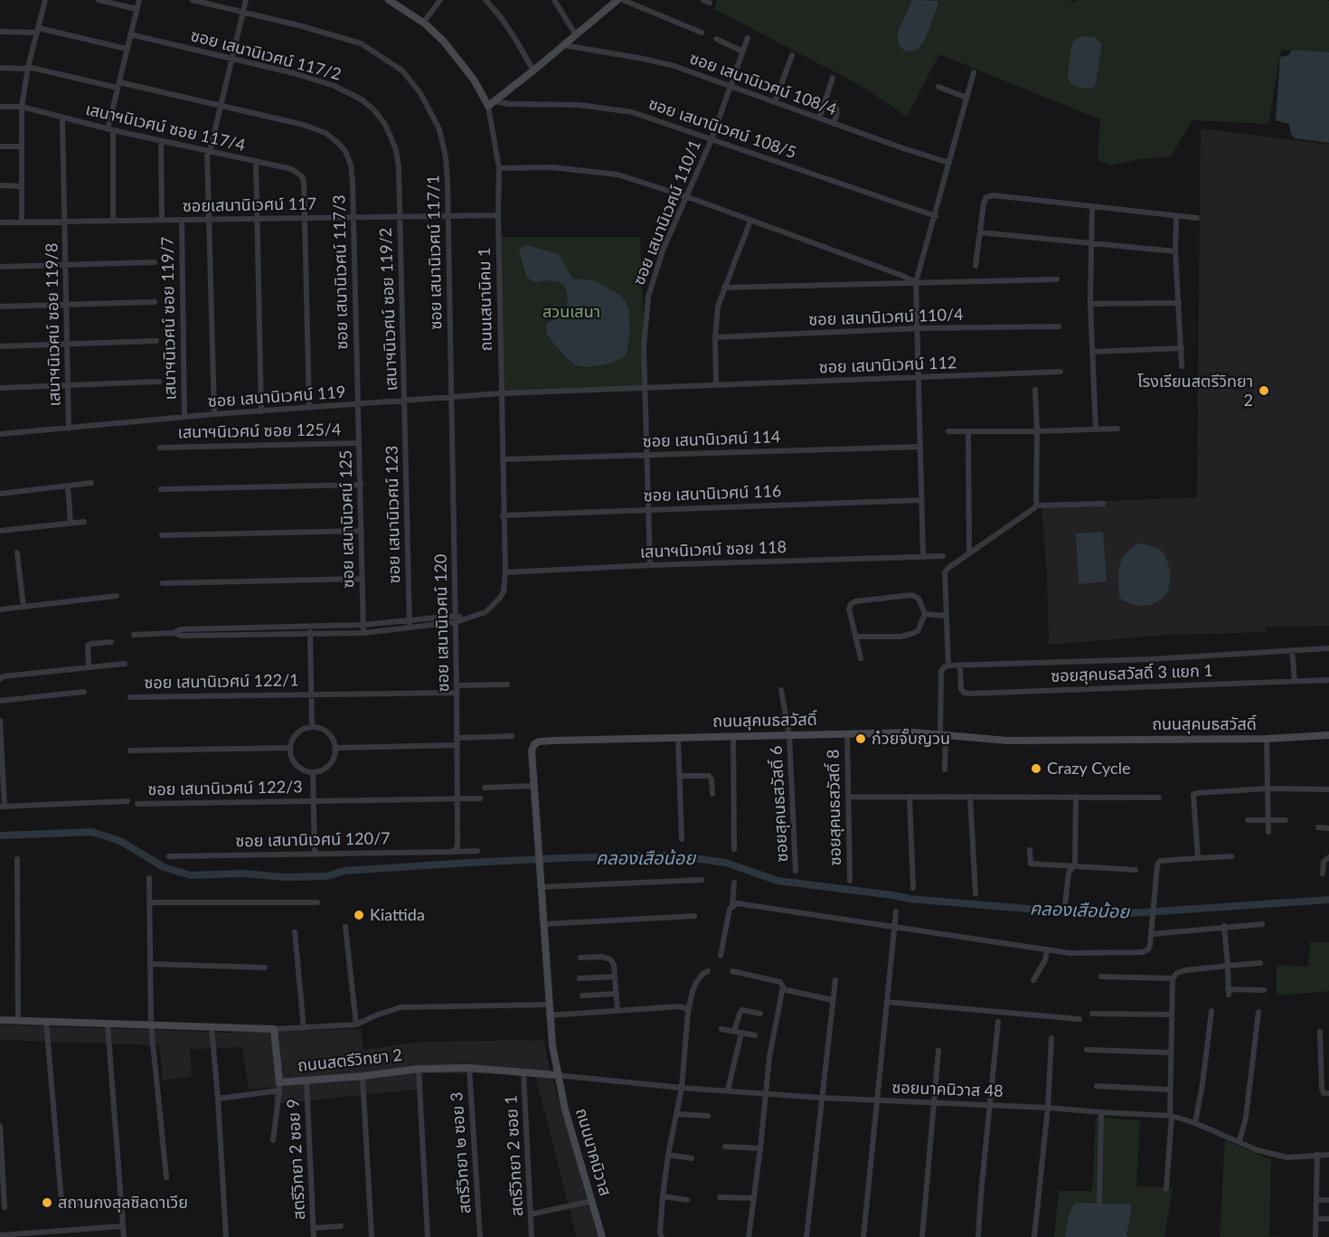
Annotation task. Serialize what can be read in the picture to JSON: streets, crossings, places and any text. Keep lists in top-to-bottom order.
{
  "streets": {
    "main road": [
      "ถนนเสนานิคม 1",
      "ถนนสุคนธสวัสดิ์",
      "ถนนสตรีวิทยา 2",
      "ถนนนาคนิวาส"
    ],
    "street": [
      "ซอย เสนานิเวศน์ 117/2",
      "ซอย เสนานิเวศน์ 108/4",
      "เสนาฯนิเวศน์ ซอย 117/4",
      "ซอย เสนานิเวศน์ 108/5",
      "ซอยเสนานิเวศน์ 117",
      "ซอย เสนานิเวศน์ 110/1",
      "ซอย เสนานิเวศน์ 117/1",
      "ซอย เสนานิเวศน์ 117/3",
      "เสนาฯนิเวศน์ ซอย 119/2",
      "ซอย เสนานิเวศน์ 110/4",
      "เสนาฯนิเวศน์ ซอย 119/7",
      "เสนาฯนิเวศน์ ซอย 119/8",
      "ซอย เสนานิเวศน์ 112",
      "ซอย เสนานิเวศน์ 119",
      "เสนาฯนิเวศน์ ซอย 125/4",
      "ซอย เสนานิเวศน์ 114",
      "ซอย เสนานิเวศน์ 116",
      "ซอย เสนานิเวศน์ 123",
      "ซอย เสนานิเวศน์ 125",
      "เสนาฯนิเวศน์ ซอย 118",
      "ซอย เสนานิเวศน์ 120",
      "ซอยสุคนธสวัสดิ์ 3 แยก 1",
      "ซอย เสนานิเวศน์ 122/1",
      "ซอย เสนานิเวศน์ 122/3",
      "ซอยสุคนธสวัสดิ์ 6",
      "ซอยสุคนธสวัสดิ์ 8",
      "ซอย เสนานิเวศน์ 120/7",
      "ซอยนาคนิวาส 48",
      "สตรีวิทยา ๒ ซอย 3",
      "สตรีวิทยา 2 ซอย 1",
      "สตรีวิทยา 2 ซอย 9"
    ]
  },
  "crossings": [
    ["ซอย เสนานิเวศน์ 117/2", "ซอยเสนานิเวศน์ 117"],
    ["ซอย เสนานิเวศน์ 117/2", "เสนาฯนิเวศน์ ซอย 119/2"],
    ["ซอย เสนานิเวศน์ 108/4", "ซอย เสนานิเวศน์ 110/1"],
    ["เสนาฯนิเวศน์ ซอย 117/4", "ซอยเสนานิเวศน์ 117"],
    ["เสนาฯนิเวศน์ ซอย 117/4", "เสนาฯนิเวศน์ ซอย 119/8"],
    ["ซอย เสนานิเวศน์ 108/5", "ซอย เสนานิเวศน์ 110/1"],
    ["ซอย เสนานิเวศน์ 108/5", "ถนนเสนานิคม 1"],
    ["ซอยเสนานิเวศน์ 117", "ซอย เสนานิเวศน์ 117/1"],
    ["ซอยเสนานิเวศน์ 117", "ซอย เสนานิเวศน์ 117/3"],
    ["ซอยเสนานิเวศน์ 117", "ถนนเสนานิคม 1"],
    ["ซอยเสนานิเวศน์ 117", "เสนาฯนิเวศน์ ซอย 119/2"],
    ["ซอยเสนานิเวศน์ 117", "เสนาฯนิเวศน์ ซอย 119/7"],
    ["ซอยเสนานิเวศน์ 117", "เสนาฯนิเวศน์ ซอย 119/8"],
    ["ซอย เสนานิเวศน์ 110/1", "ซอย เสนานิเวศน์ 112"],
    ["ซอย เสนานิเวศน์ 110/1", "ซอย เสนานิเวศน์ 114"],
    ["ซอย เสนานิเวศน์ 110/1", "ซอย เสนานิเวศน์ 116"],
    ["ซอย เสนานิเวศน์ 110/1", "เสนาฯนิเวศน์ ซอย 118"],
    ["ซอย เสนานิเวศน์ 117/1", "ซอย เสนานิเวศน์ 119"],
    ["ซอย เสนานิเวศน์ 117/1", "ซอย เสนานิเวศน์ 120"],
    ["ซอย เสนานิเวศน์ 117/3", "ซอย เสนานิเวศน์ 119"],
    ["ซอย เสนานิเวศน์ 117/3", "ซอย เสนานิเวศน์ 125"],
    ["ถนนเสนานิคม 1", "ซอย เสนานิเวศน์ 119"],
    ["ถนนเสนานิคม 1", "ซอย เสนานิเวศน์ 114"],
    ["ถนนเสนานิคม 1", "ซอย เสนานิเวศน์ 116"],
    ["ถนนเสนานิคม 1", "ซอย เสนานิเวศน์ 123"],
    ["ถนนเสนานิคม 1", "ซอย เสนานิเวศน์ 125"],
    ["ถนนเสนานิคม 1", "เสนาฯนิเวศน์ ซอย 118"],
    ["ถนนเสนานิคม 1", "ซอย เสนานิเวศน์ 120"],
    ["เสนาฯนิเวศน์ ซอย 119/2", "ซอย เสนานิเวศน์ 119"],
    ["เสนาฯนิเวศน์ ซอย 119/2", "ซอย เสนานิเวศน์ 123"],
    ["เสนาฯนิเวศน์ ซอย 119/7", "ซอย เสนานิเวศน์ 119"],
    ["เสนาฯนิเวศน์ ซอย 119/8", "ซอย เสนานิเวศน์ 119"],
    ["ซอย เสนานิเวศน์ 112", "ซอย เสนานิเวศน์ 119"],
    ["ซอย เสนานิเวศน์ 119", "ซอย เสนานิเวศน์ 123"],
    ["ซอย เสนานิเวศน์ 119", "ซอย เสนานิเวศน์ 125"],
    ["ซอย เสนานิเวศน์ 119", "ซอย เสนานิเวศน์ 120"],
    ["เสนาฯนิเวศน์ ซอย 125/4", "ซอย เสนานิเวศน์ 125"],
    ["ซอย เสนานิเวศน์ 120", "ซอย เสนานิเวศน์ 122/1"],
    ["ซอย เสนานิเวศน์ 120", "ซอย เสนานิเวศน์ 122/3"],
    ["ซอย เสนานิเวศน์ 120", "ซอย เสนานิเวศน์ 120/7"],
    ["ถนนสุคนธสวัสดิ์", "ซอยสุคนธสวัสดิ์ 6"],
    ["ถนนสุคนธสวัสดิ์", "ซอยสุคนธสวัสดิ์ 8"],
    ["ถนนสุคนธสวัสดิ์", "ถนนสตรีวิทยา 2"],
    ["ถนนสุคนธสวัสดิ์", "ซอยนาคนิวาส 48"],
    ["ถนนสุคนธสวัสดิ์", "ถนนนาคนิวาส"],
    ["ถนนสตรีวิทยา 2", "ซอยนาคนิวาส 48"],
    ["ถนนสตรีวิทยา 2", "ถนนนาคนิวาส"],
    ["ถนนสตรีวิทยา 2", "สตรีวิทยา ๒ ซอย 3"],
    ["ถนนสตรีวิทยา 2", "สตรีวิทยา 2 ซอย 1"],
    ["ถนนสตรีวิทยา 2", "สตรีวิทยา 2 ซอย 9"],
    ["ซอยนาคนิวาส 48", "ถนนนาคนิวาส"]
  ],
  "water": ["คลองเสือน้อย"],
  "parks": ["สวนเสนา"],
  "places": [
    "โรงเรียนสตรีวิทยา 2",
    "ก๋วยจั๊บญวน",
    "Crazy Cycle",
    "Kiattida",
    "สถานกงสุลซิลดาเวีย"
  ]
}
